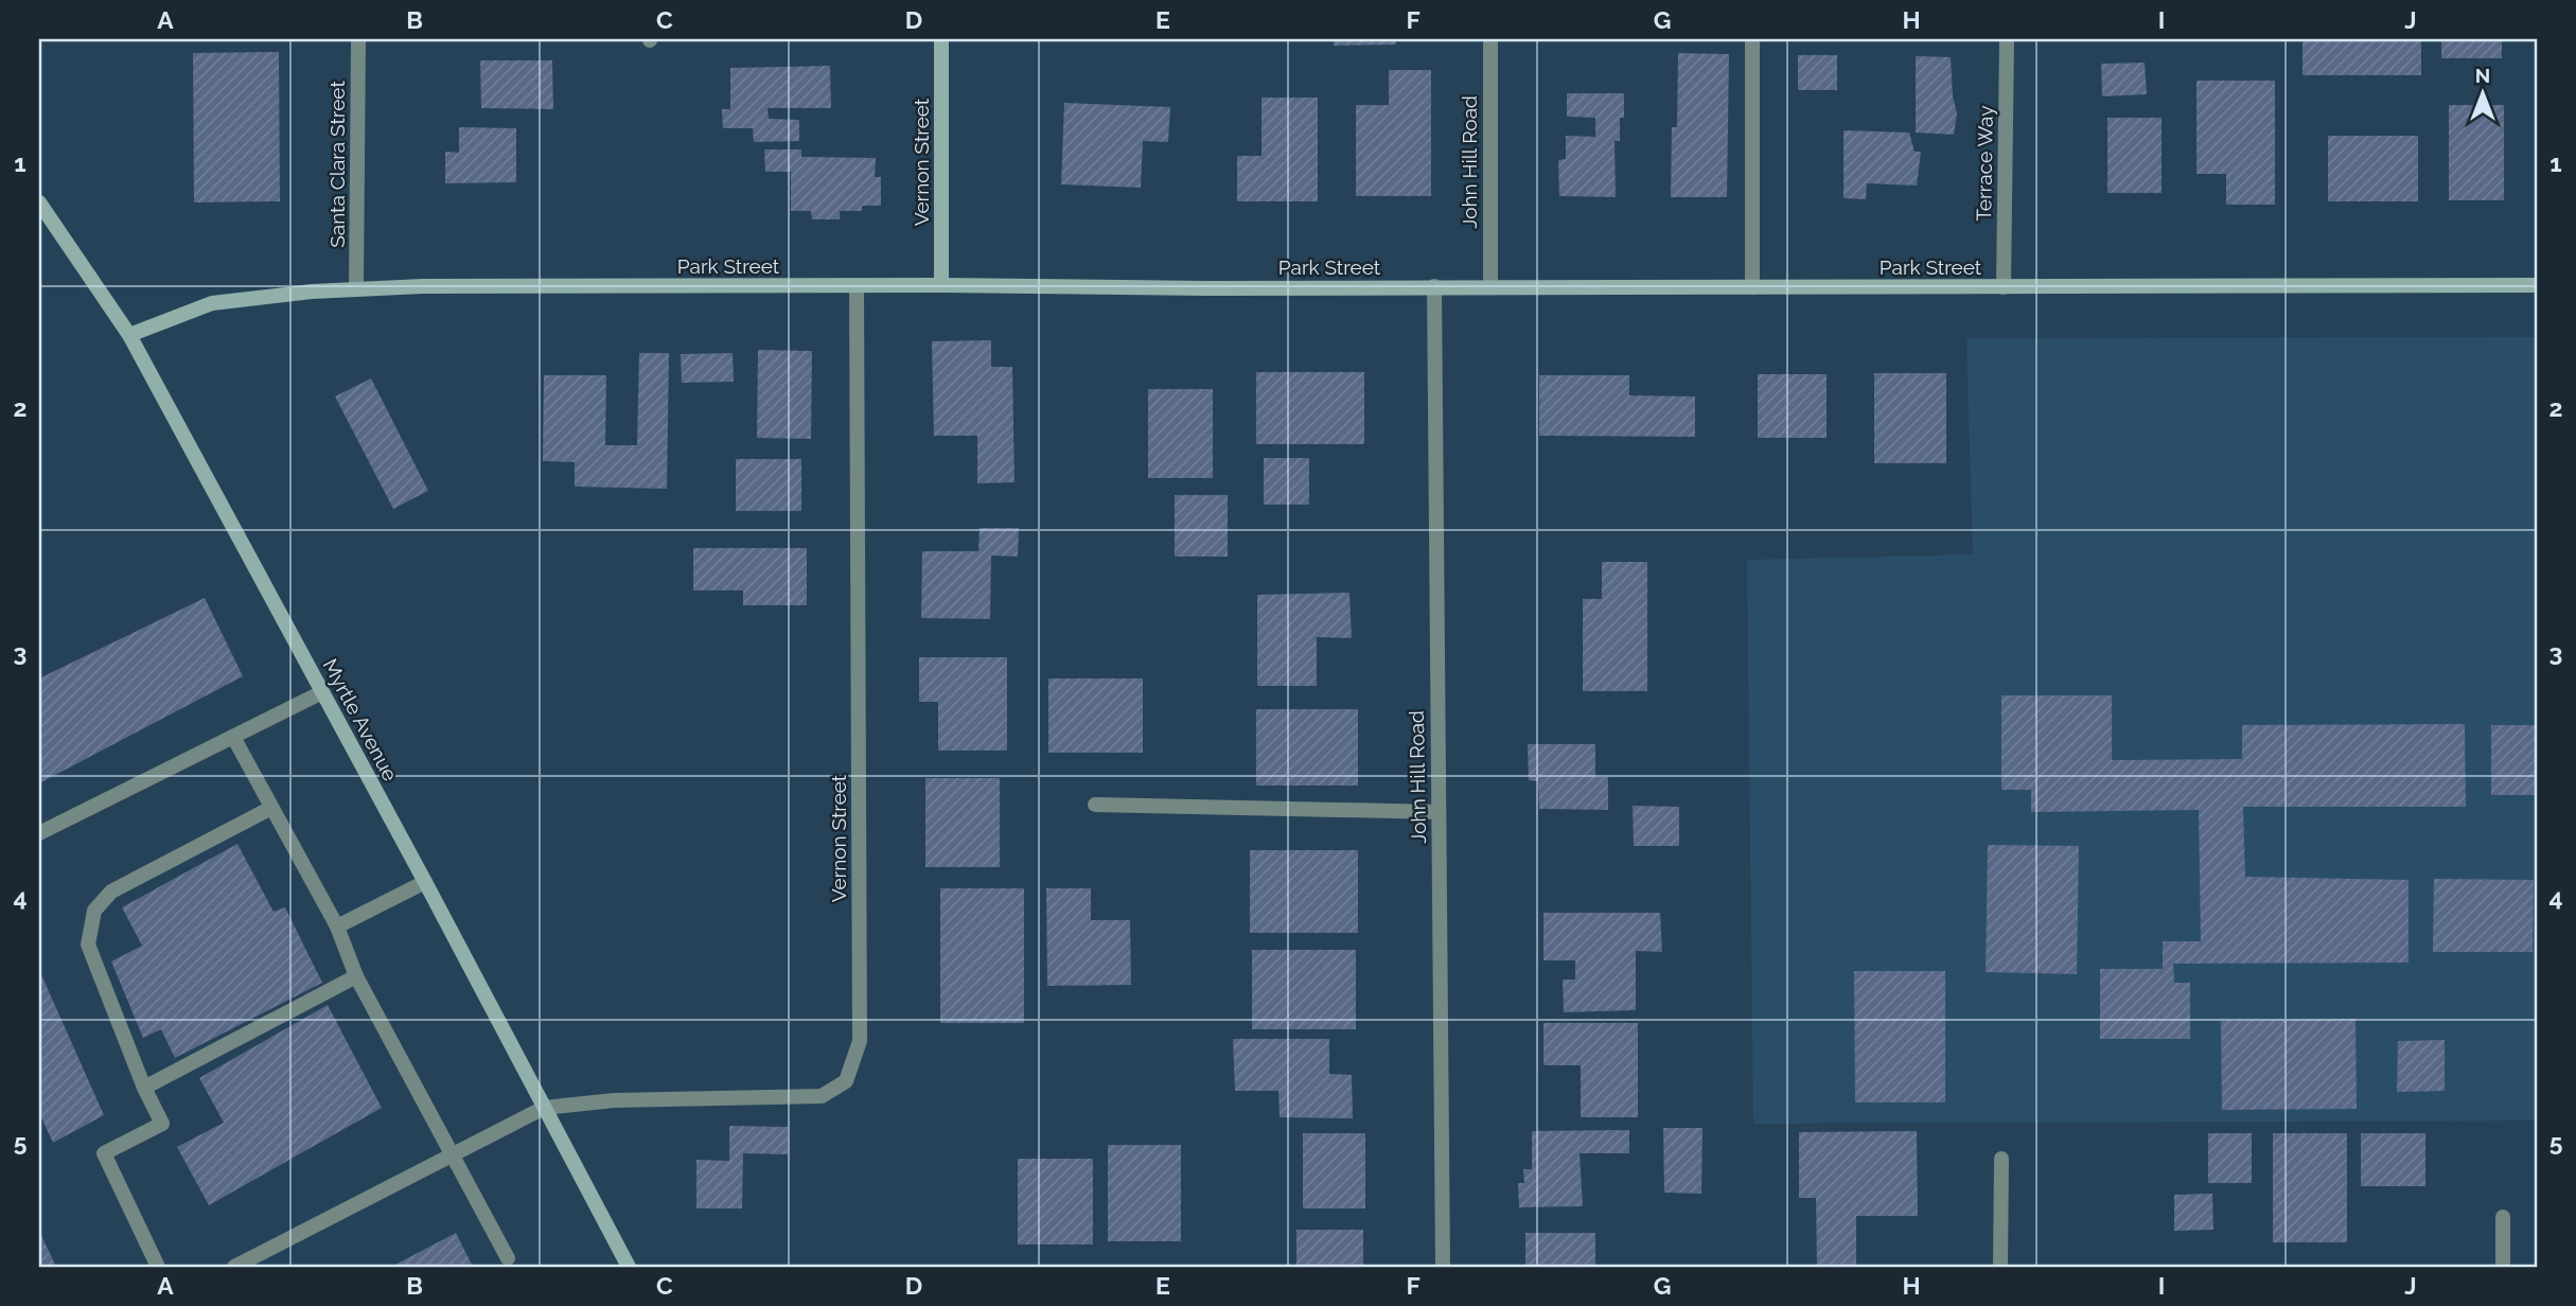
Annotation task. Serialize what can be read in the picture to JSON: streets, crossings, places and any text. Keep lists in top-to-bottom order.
{
  "streets": {
    "street": [
      "Vernon Street",
      "John Hill Road",
      "Terrace Way",
      "Santa Clara Street",
      "Park Street",
      "Myrtle Avenue"
    ]
  },
  "crossings": [
    ["Vernon Street", "Park Street"],
    ["Vernon Street", "Myrtle Avenue"],
    ["John Hill Road", "Park Street"],
    ["Terrace Way", "Park Street"],
    ["Santa Clara Street", "Park Street"],
    ["Park Street", "Myrtle Avenue"]
  ],
  "north": "top",
  "grid": {
    "columns": [
      "A",
      "B",
      "C",
      "D",
      "E",
      "F",
      "G",
      "H",
      "I",
      "J"
    ],
    "rows": [
      "1",
      "2",
      "3",
      "4",
      "5"
    ]
  }
}
